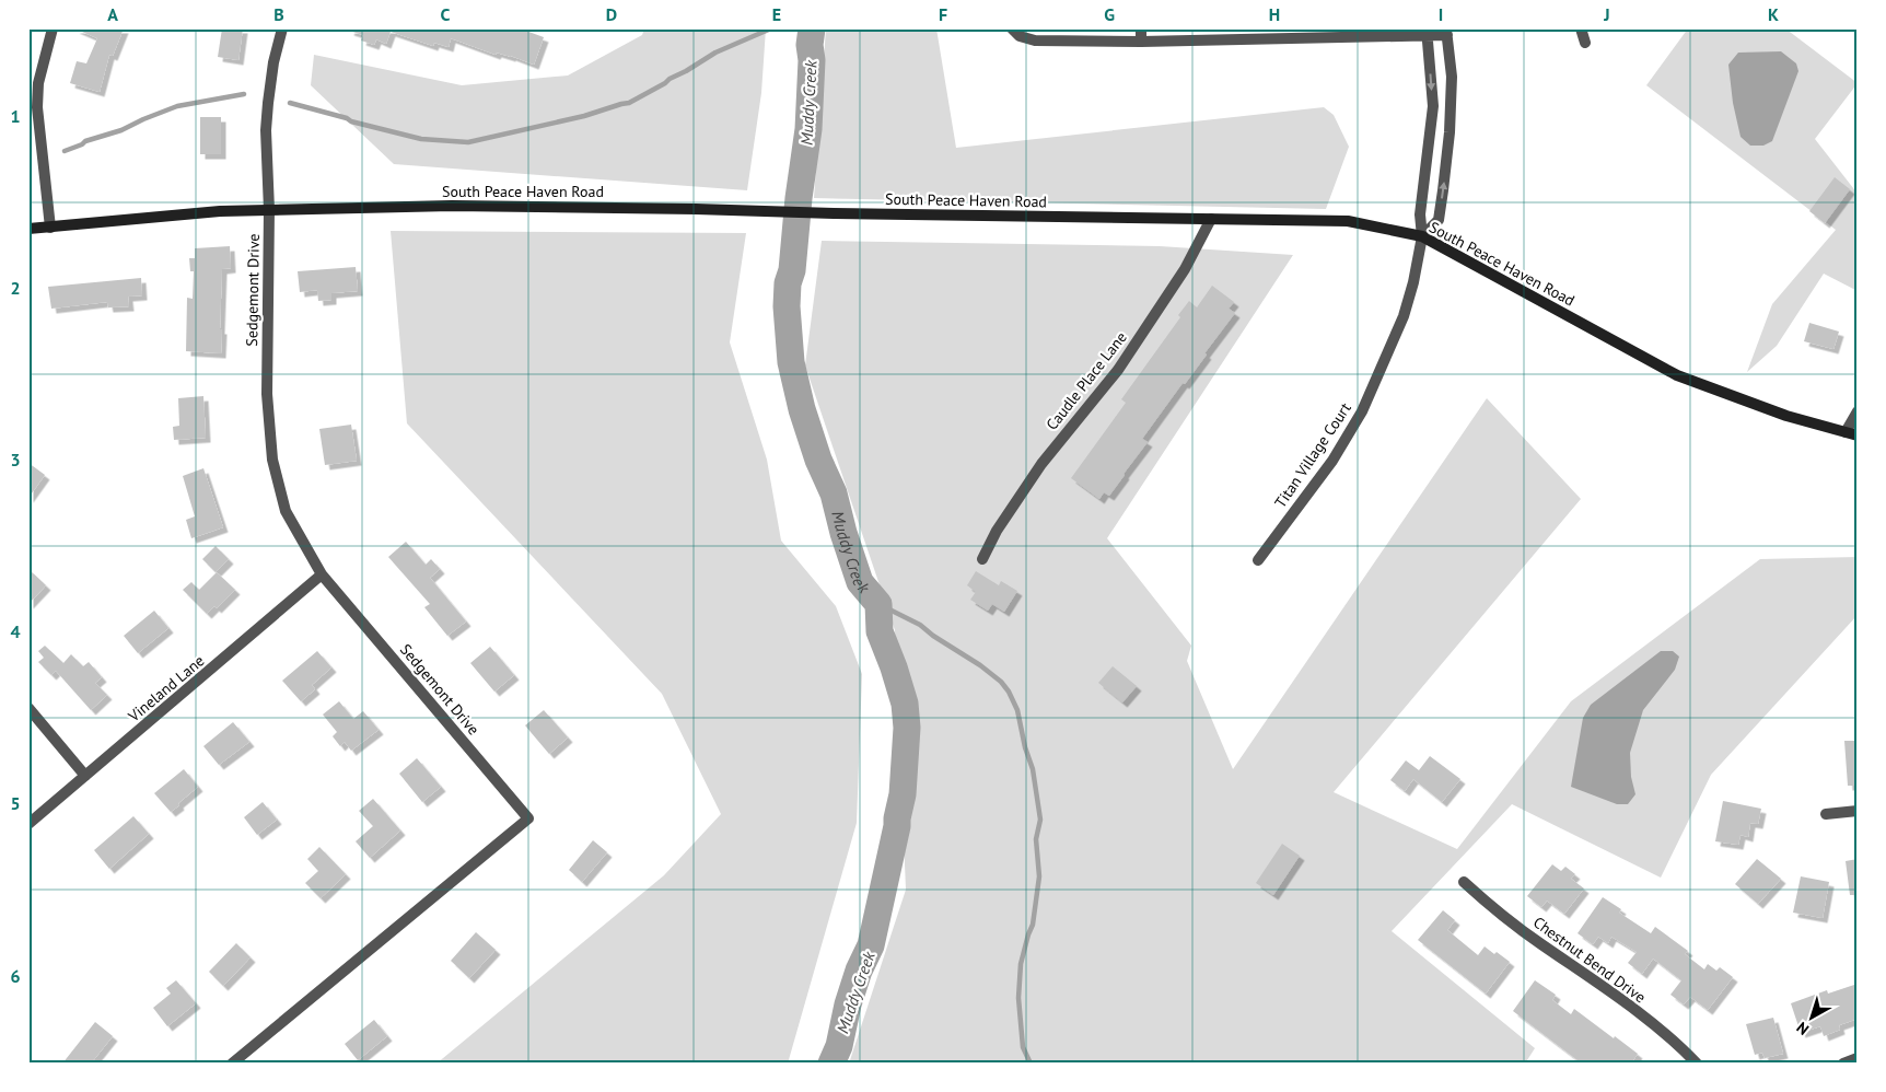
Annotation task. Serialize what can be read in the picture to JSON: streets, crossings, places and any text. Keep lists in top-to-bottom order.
{
  "streets": {
    "main road": ["South Peace Haven Road"],
    "street": [
      "Sedgemont Drive",
      "Caudle Place Lane",
      "Titan Village Court",
      "Vineland Lane",
      "Chestnut Bend Drive"
    ]
  },
  "crossings": [
    ["South Peace Haven Road", "Sedgemont Drive"],
    ["South Peace Haven Road", "Caudle Place Lane"],
    ["South Peace Haven Road", "Titan Village Court"],
    ["Sedgemont Drive", "Vineland Lane"]
  ],
  "water": ["Muddy Creek"],
  "north": "bottom left",
  "grid": {
    "columns": [
      "A",
      "B",
      "C",
      "D",
      "E",
      "F",
      "G",
      "H",
      "I",
      "J",
      "K"
    ],
    "rows": [
      "1",
      "2",
      "3",
      "4",
      "5",
      "6"
    ]
  }
}
